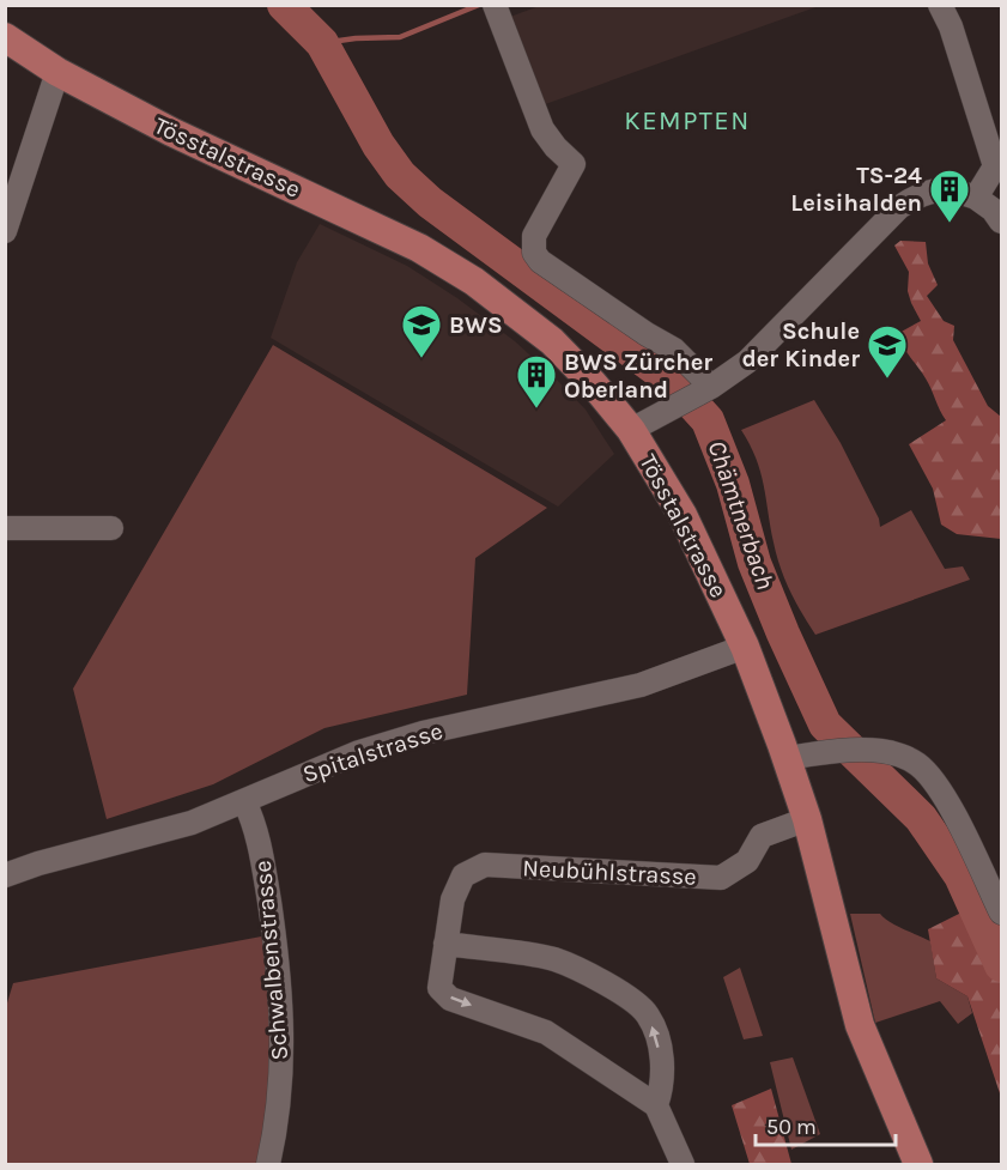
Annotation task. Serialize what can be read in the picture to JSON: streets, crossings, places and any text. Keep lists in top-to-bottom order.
{
  "streets": {
    "main road": ["Tösstalstrasse"],
    "street": ["Spitalstrasse", "Neubühlstrasse", "Schwalbenstrasse"]
  },
  "crossings": [
    ["Tösstalstrasse", "Spitalstrasse"],
    ["Tösstalstrasse", "Neubühlstrasse"],
    ["Spitalstrasse", "Schwalbenstrasse"]
  ],
  "one_way": ["Neubühlstrasse"],
  "districts": ["KEMPTEN"],
  "water": ["Chämtnerbach"],
  "places": {
    "building": ["TS-24 Leisihalden", "BWS Zürcher Oberland"],
    "school or university": ["BWS", "Schule der Kinder"]
  },
  "scale_bar": "50 m"
}
